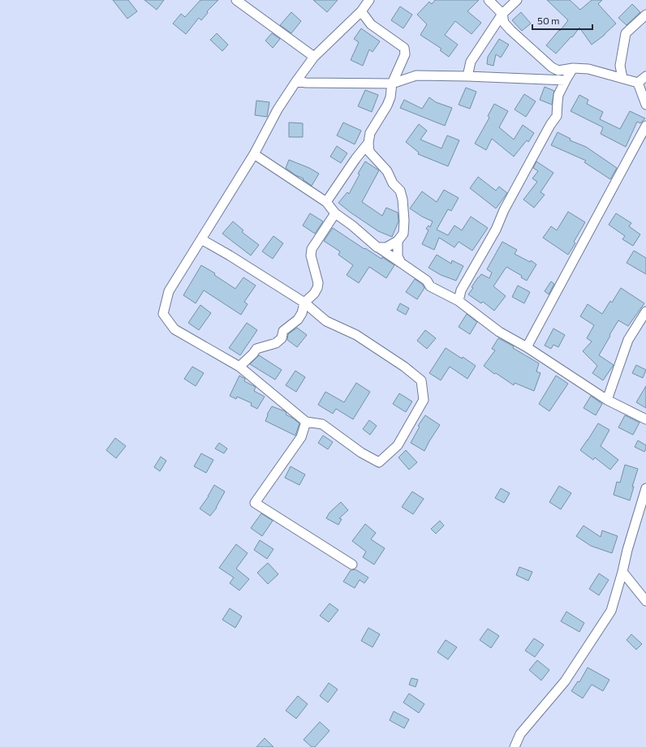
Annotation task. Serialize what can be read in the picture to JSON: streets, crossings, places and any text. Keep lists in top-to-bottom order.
{
  "scale_bar": "50 m"
}
